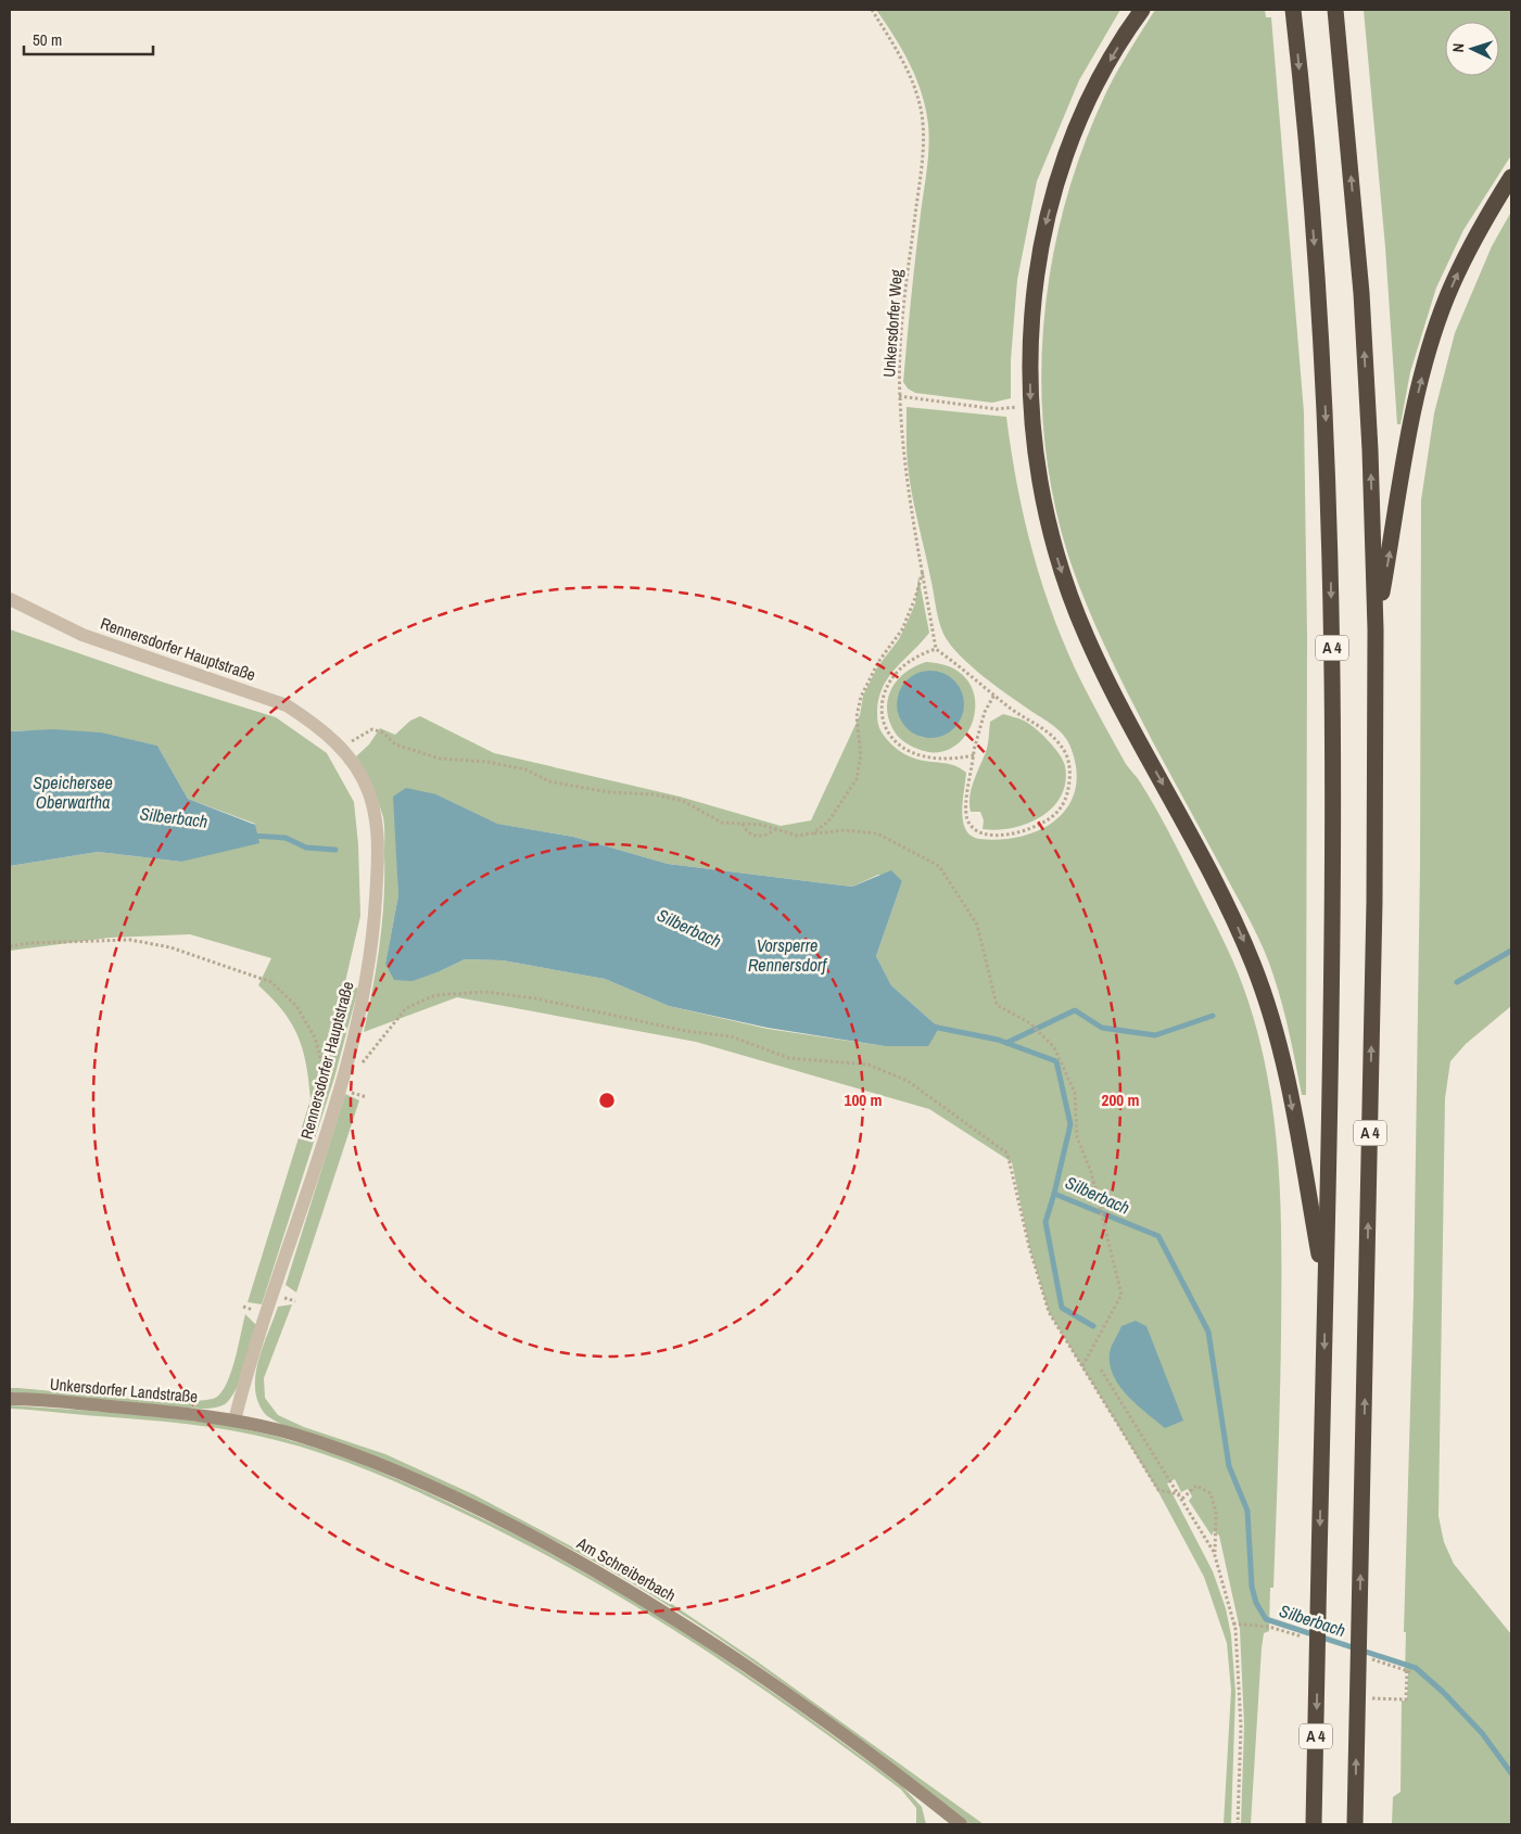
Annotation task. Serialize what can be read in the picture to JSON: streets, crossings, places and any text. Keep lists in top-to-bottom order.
{
  "streets": {
    "highway": ["A 4"],
    "street": ["Rennersdorfer Hauptstraße", "Unkersdorfer Landstraße", "Am Schreiberbach"],
    "path": ["Unkersdorfer Weg"]
  },
  "crossings": [
    ["Rennersdorfer Hauptstraße", "Unkersdorfer Landstraße"],
    ["Rennersdorfer Hauptstraße", "Am Schreiberbach"],
    ["Unkersdorfer Landstraße", "Am Schreiberbach"]
  ],
  "water": ["Speichersee Oberwartha", "Silberbach", "Vorsperre Rennersdorf"],
  "scale_bar": "50 m",
  "north": "left",
  "rings": ["100 m", "200 m"]
}
